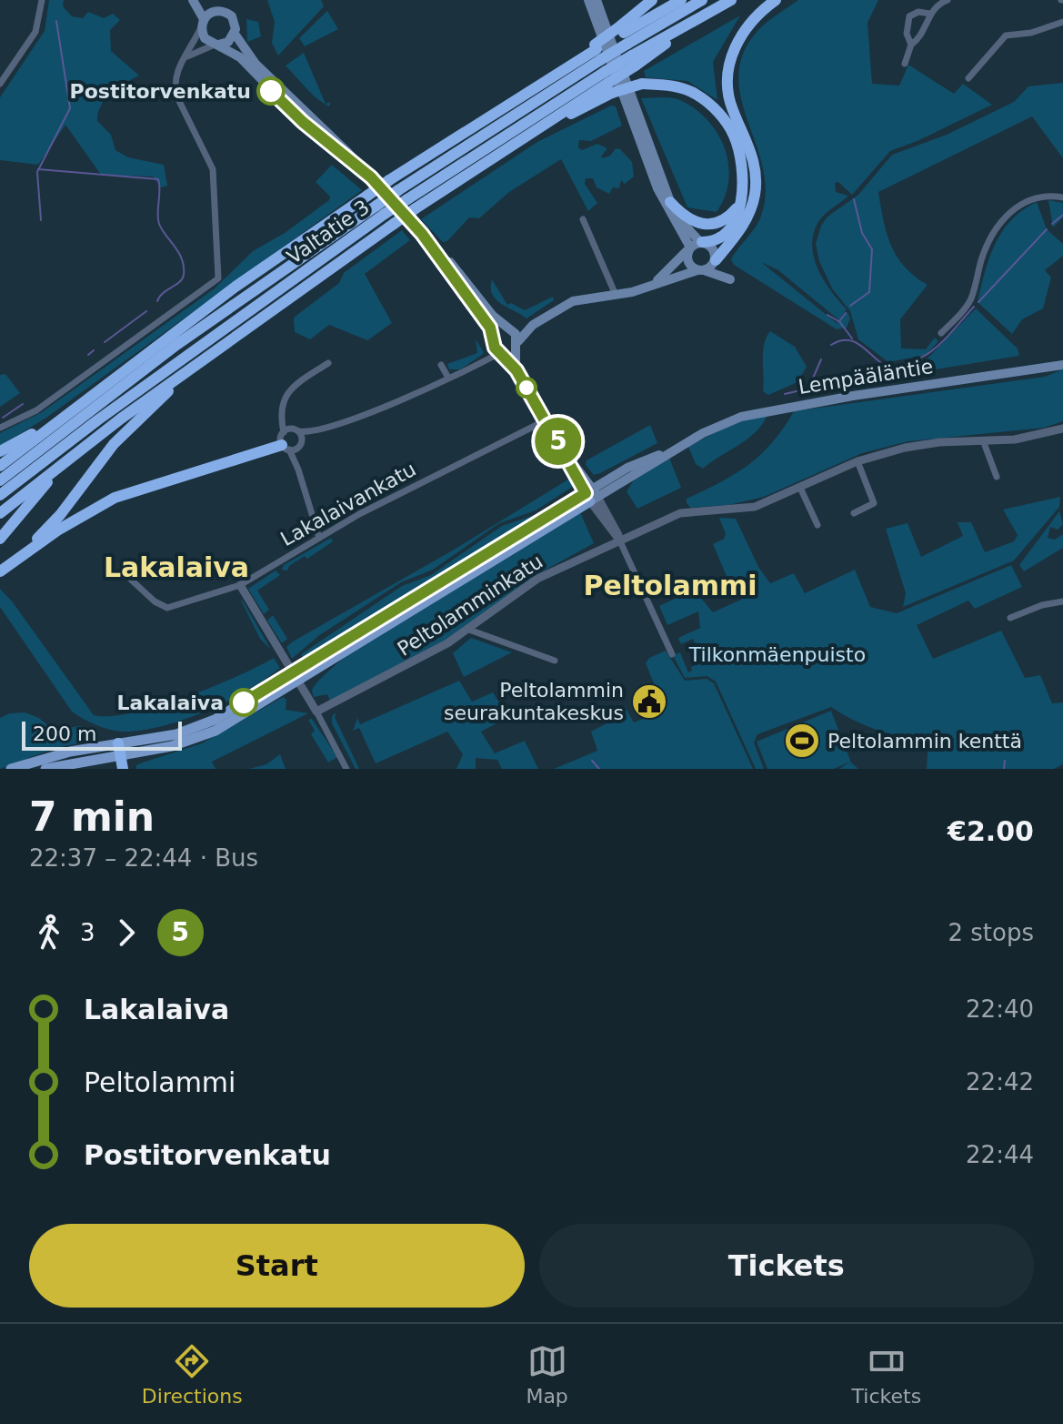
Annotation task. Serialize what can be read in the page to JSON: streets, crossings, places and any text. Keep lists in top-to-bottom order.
{
  "streets": {
    "highway": ["Valtatie 3"],
    "main road": ["Lempääläntie"],
    "street": ["Lakalaivankatu", "Peltolamminkatu"]
  },
  "districts": ["Lakalaiva", "Peltolammi"],
  "parks": ["Tilkonmäenpuisto"],
  "places": {
    "other": ["Postitorvenkatu", "Lakalaiva"],
    "public building": ["Peltolammin seurakuntakeskus"],
    "sports": ["Peltolammin kenttä"]
  },
  "lines": ["bus line 5"],
  "scale_bar": "200 m",
  "page": {
    "on_map": "5",
    "scale": "200 m",
    "heading": ["7 min", "22:37 – 22:44 · Bus", "€2.00"],
    "legs": ["3", "5", "2 stops"],
    "list": [
      {
        "name": "Lakalaiva",
        "value": "22:40"
      },
      {
        "name": "Peltolammi",
        "value": "22:42"
      },
      {
        "name": "Postitorvenkatu",
        "value": "22:44"
      }
    ],
    "buttons": ["Start", "Tickets"],
    "tabs": ["Directions", "Map", "Tickets"]
  }
}
